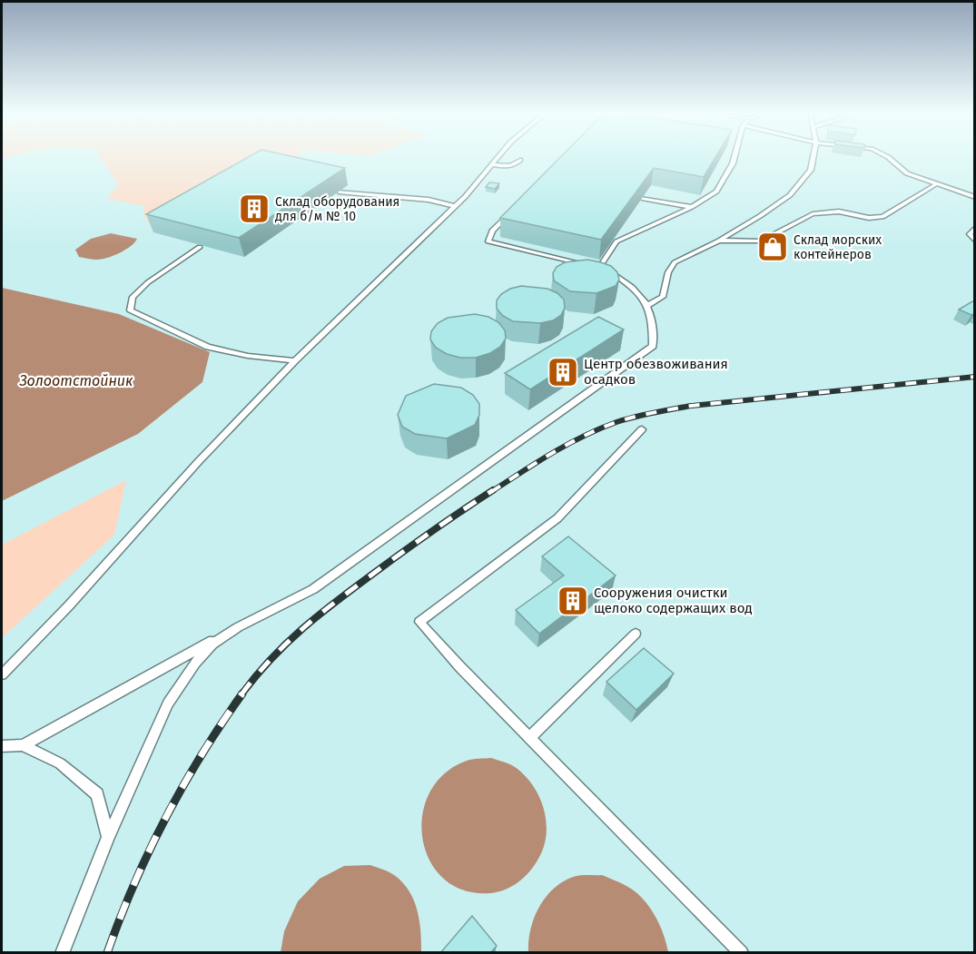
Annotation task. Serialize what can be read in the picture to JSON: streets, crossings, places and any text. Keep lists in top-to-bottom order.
{
  "water": ["Золоотстойник"],
  "places": {
    "building": ["Склад оборудования для б/м № 10", "Центр обезвоживания осадков", "Сооружения очистки щелоко содержащих вод"],
    "shop": ["Склад морских контейнеров"]
  }
}
